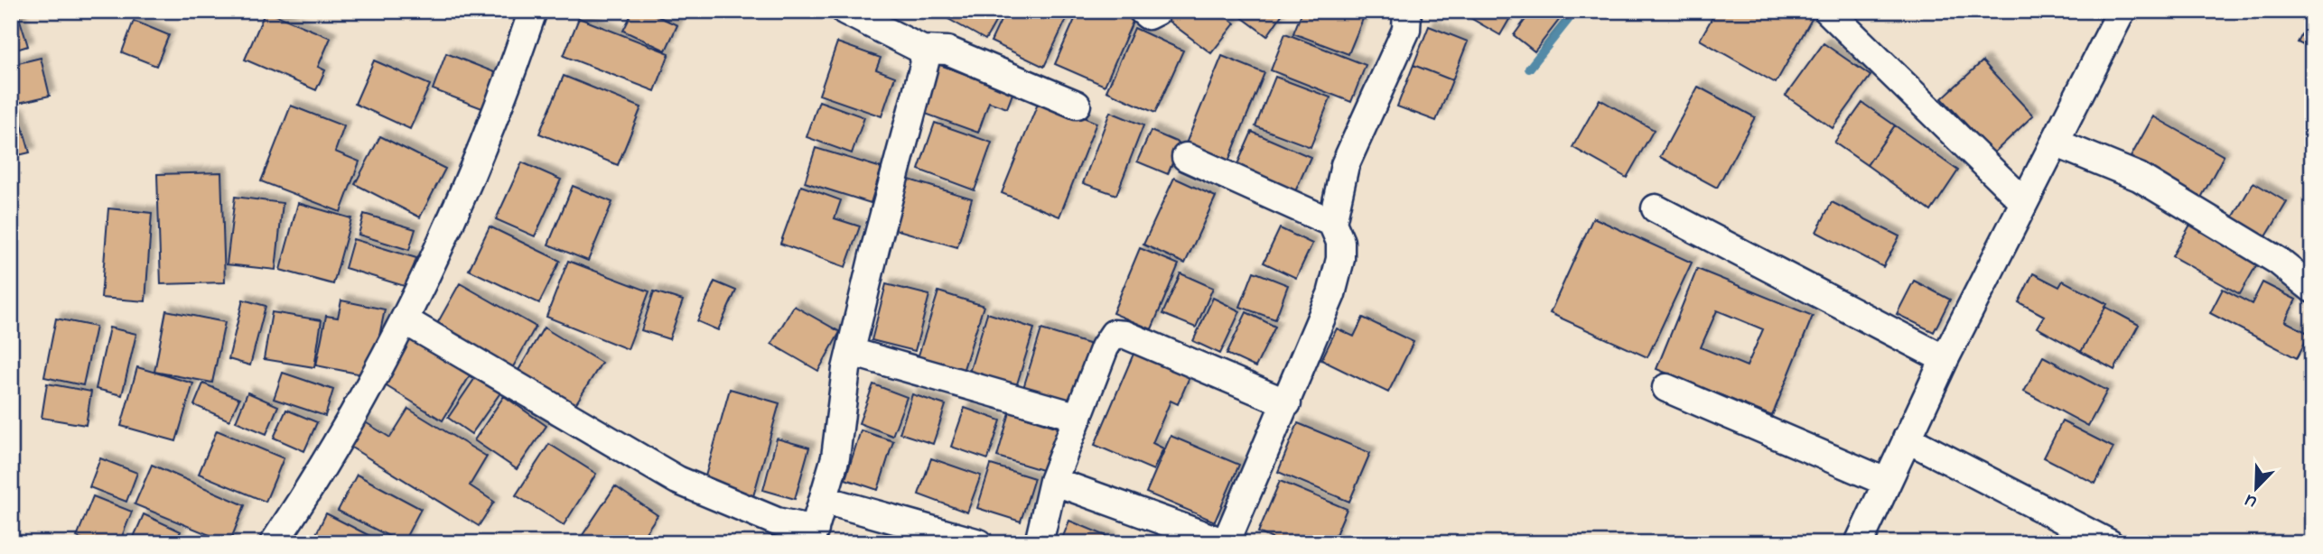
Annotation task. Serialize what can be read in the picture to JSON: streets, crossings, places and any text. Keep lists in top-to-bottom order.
{
  "north": "bottom left"
}
